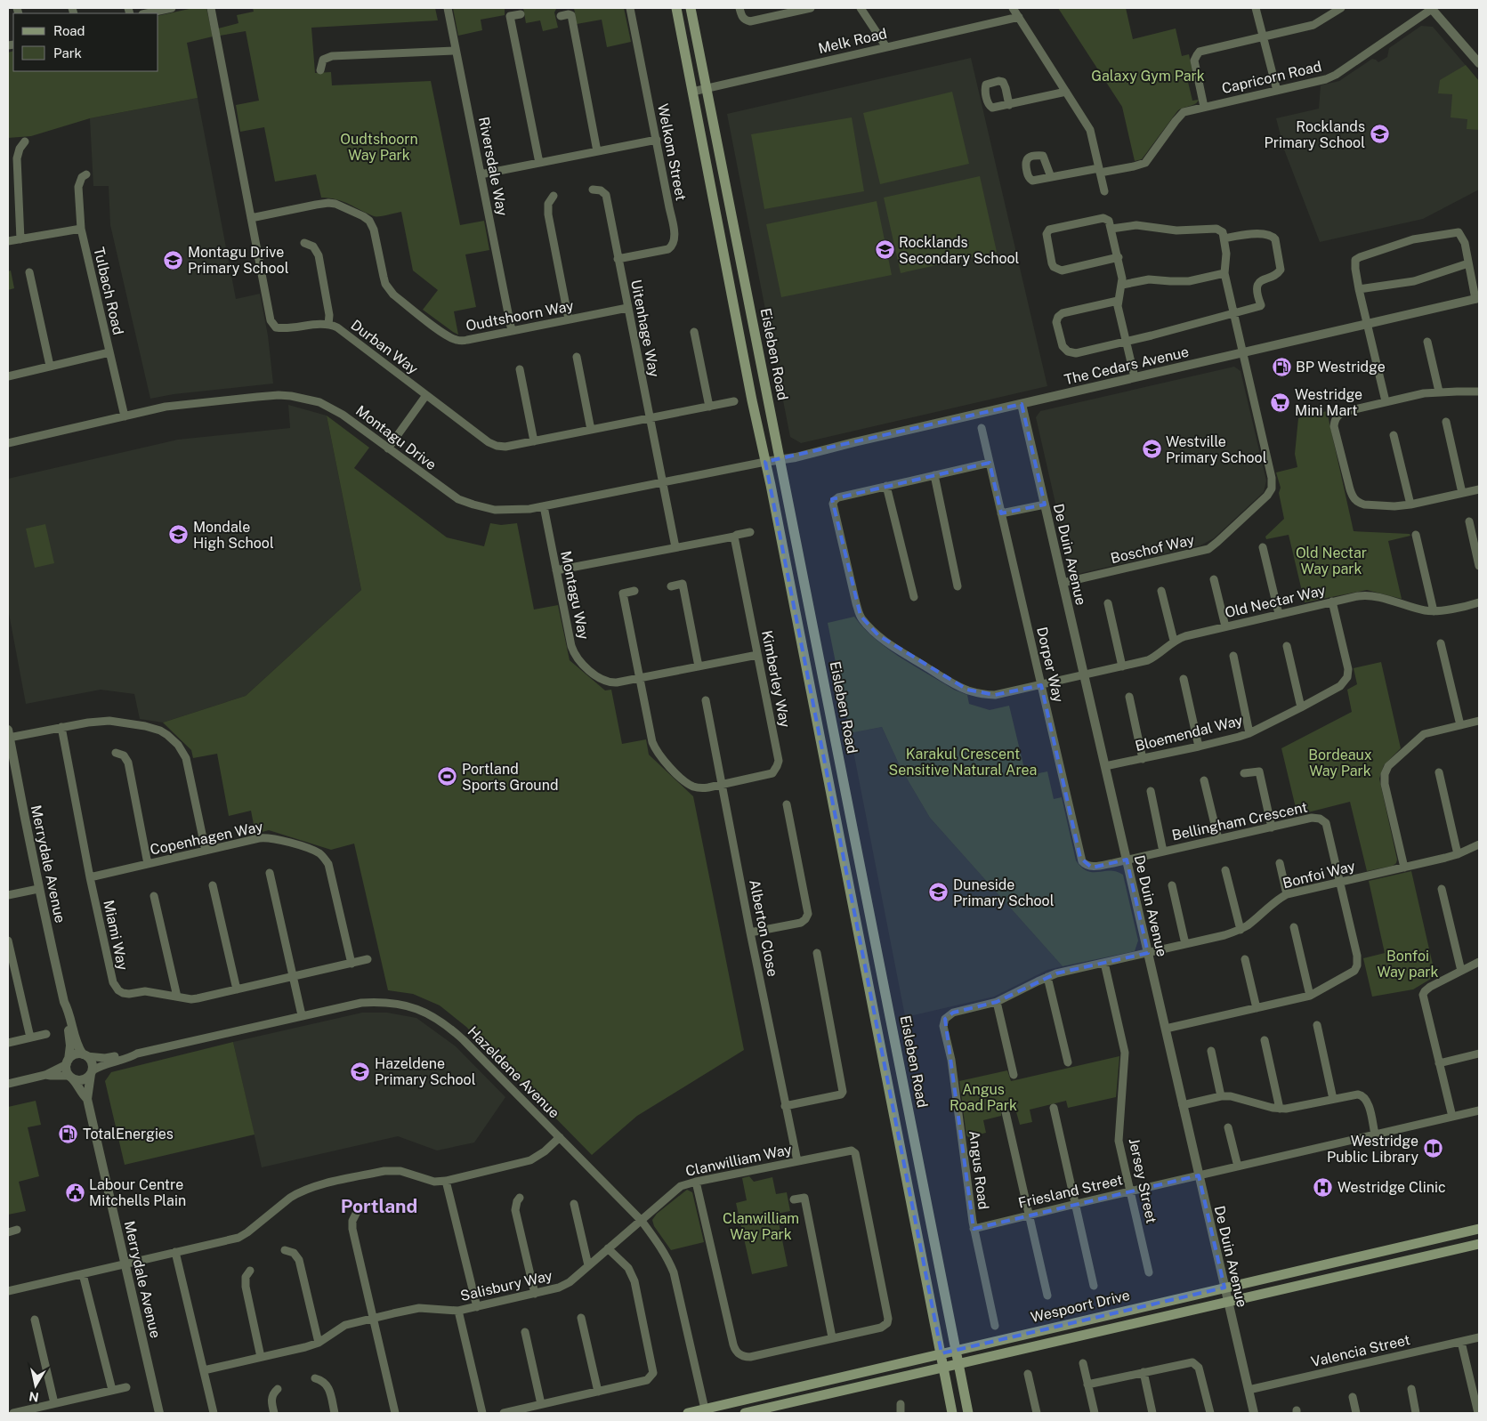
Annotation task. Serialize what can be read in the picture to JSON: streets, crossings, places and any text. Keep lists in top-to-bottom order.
{
  "streets": {
    "main road": ["Eisleben Road", "Wespoort Drive"],
    "street": [
      "Melk Road",
      "Capricorn Road",
      "Welkom Street",
      "Riversdale Way",
      "Tulbach Road",
      "Oudtshoorn Way",
      "Uitenhage Way",
      "Durban Way",
      "The Cedars Avenue",
      "Montagu Drive",
      "Boschof Way",
      "De Duin Avenue",
      "Montagu Way",
      "Old Nectar Way",
      "Dorper Way",
      "Kimberley Way",
      "Bloemendal Way",
      "Bellingham Crescent",
      "Copenhagen Way",
      "Merrydale Avenue",
      "Bonfoi Way",
      "Alberton Close",
      "Miami Way",
      "Hazeldene Avenue",
      "Clanwilliam Way",
      "Angus Road",
      "Jersey Street",
      "Friesland Street",
      "Salisbury Way",
      "Valencia Street"
    ]
  },
  "crossings": [
    ["Melk Road", "Eisleben Road"],
    ["Welkom Street", "Uitenhage Way"],
    ["Riversdale Way", "Oudtshoorn Way"],
    ["Tulbach Road", "Montagu Drive"],
    ["Oudtshoorn Way", "Uitenhage Way"],
    ["Oudtshoorn Way", "Durban Way"],
    ["Uitenhage Way", "Durban Way"],
    ["Uitenhage Way", "Montagu Drive"],
    ["Eisleben Road", "The Cedars Avenue"],
    ["Eisleben Road", "Montagu Drive"],
    ["Eisleben Road", "Wespoort Drive"],
    ["The Cedars Avenue", "Montagu Drive"],
    ["The Cedars Avenue", "Boschof Way"],
    ["The Cedars Avenue", "De Duin Avenue"],
    ["Montagu Drive", "Montagu Way"],
    ["Boschof Way", "De Duin Avenue"],
    ["De Duin Avenue", "Old Nectar Way"],
    ["De Duin Avenue", "Dorper Way"],
    ["De Duin Avenue", "Bloemendal Way"],
    ["De Duin Avenue", "Bellingham Crescent"],
    ["De Duin Avenue", "Bonfoi Way"],
    ["De Duin Avenue", "Angus Road"],
    ["De Duin Avenue", "Friesland Street"],
    ["De Duin Avenue", "Wespoort Drive"],
    ["De Duin Avenue", "Valencia Street"],
    ["Montagu Way", "Kimberley Way"],
    ["Old Nectar Way", "Dorper Way"],
    ["Old Nectar Way", "Bloemendal Way"],
    ["Dorper Way", "Bellingham Crescent"],
    ["Kimberley Way", "Alberton Close"],
    ["Bellingham Crescent", "Bonfoi Way"],
    ["Copenhagen Way", "Miami Way"],
    ["Merrydale Avenue", "Hazeldene Avenue"],
    ["Bonfoi Way", "Angus Road"],
    ["Alberton Close", "Clanwilliam Way"],
    ["Hazeldene Avenue", "Clanwilliam Way"],
    ["Hazeldene Avenue", "Salisbury Way"],
    ["Hazeldene Avenue", "Wespoort Drive"],
    ["Clanwilliam Way", "Salisbury Way"],
    ["Angus Road", "Jersey Street"],
    ["Angus Road", "Friesland Street"],
    ["Jersey Street", "Friesland Street"]
  ],
  "districts": ["Portland"],
  "parks": [
    "Galaxy Gym Park",
    "Oudtshoorn Way Park",
    "Old Nectar Way park",
    "Karakul Crescent Sensitive Natural Area",
    "Bordeaux Way Park",
    "Bonfoi Way park",
    "Angus Road Park",
    "Clanwilliam Way Park"
  ],
  "places": {
    "school or university": [
      "Rocklands Primary School",
      "Rocklands Secondary School",
      "Montagu Drive Primary School",
      "Westville Primary School",
      "Mondale High School",
      "Duneside Primary School",
      "Hazeldene Primary School"
    ],
    "fuel station": ["BP Westridge", "TotalEnergies"],
    "supermarket": ["Westridge Mini Mart"],
    "sports": ["Portland Sports Ground"],
    "library": ["Westridge Public Library"],
    "hospital": ["Westridge Clinic"],
    "public building": ["Labour Centre Mitchells Plain"]
  },
  "legend": ["Road", "Park"],
  "north": "bottom"
}
